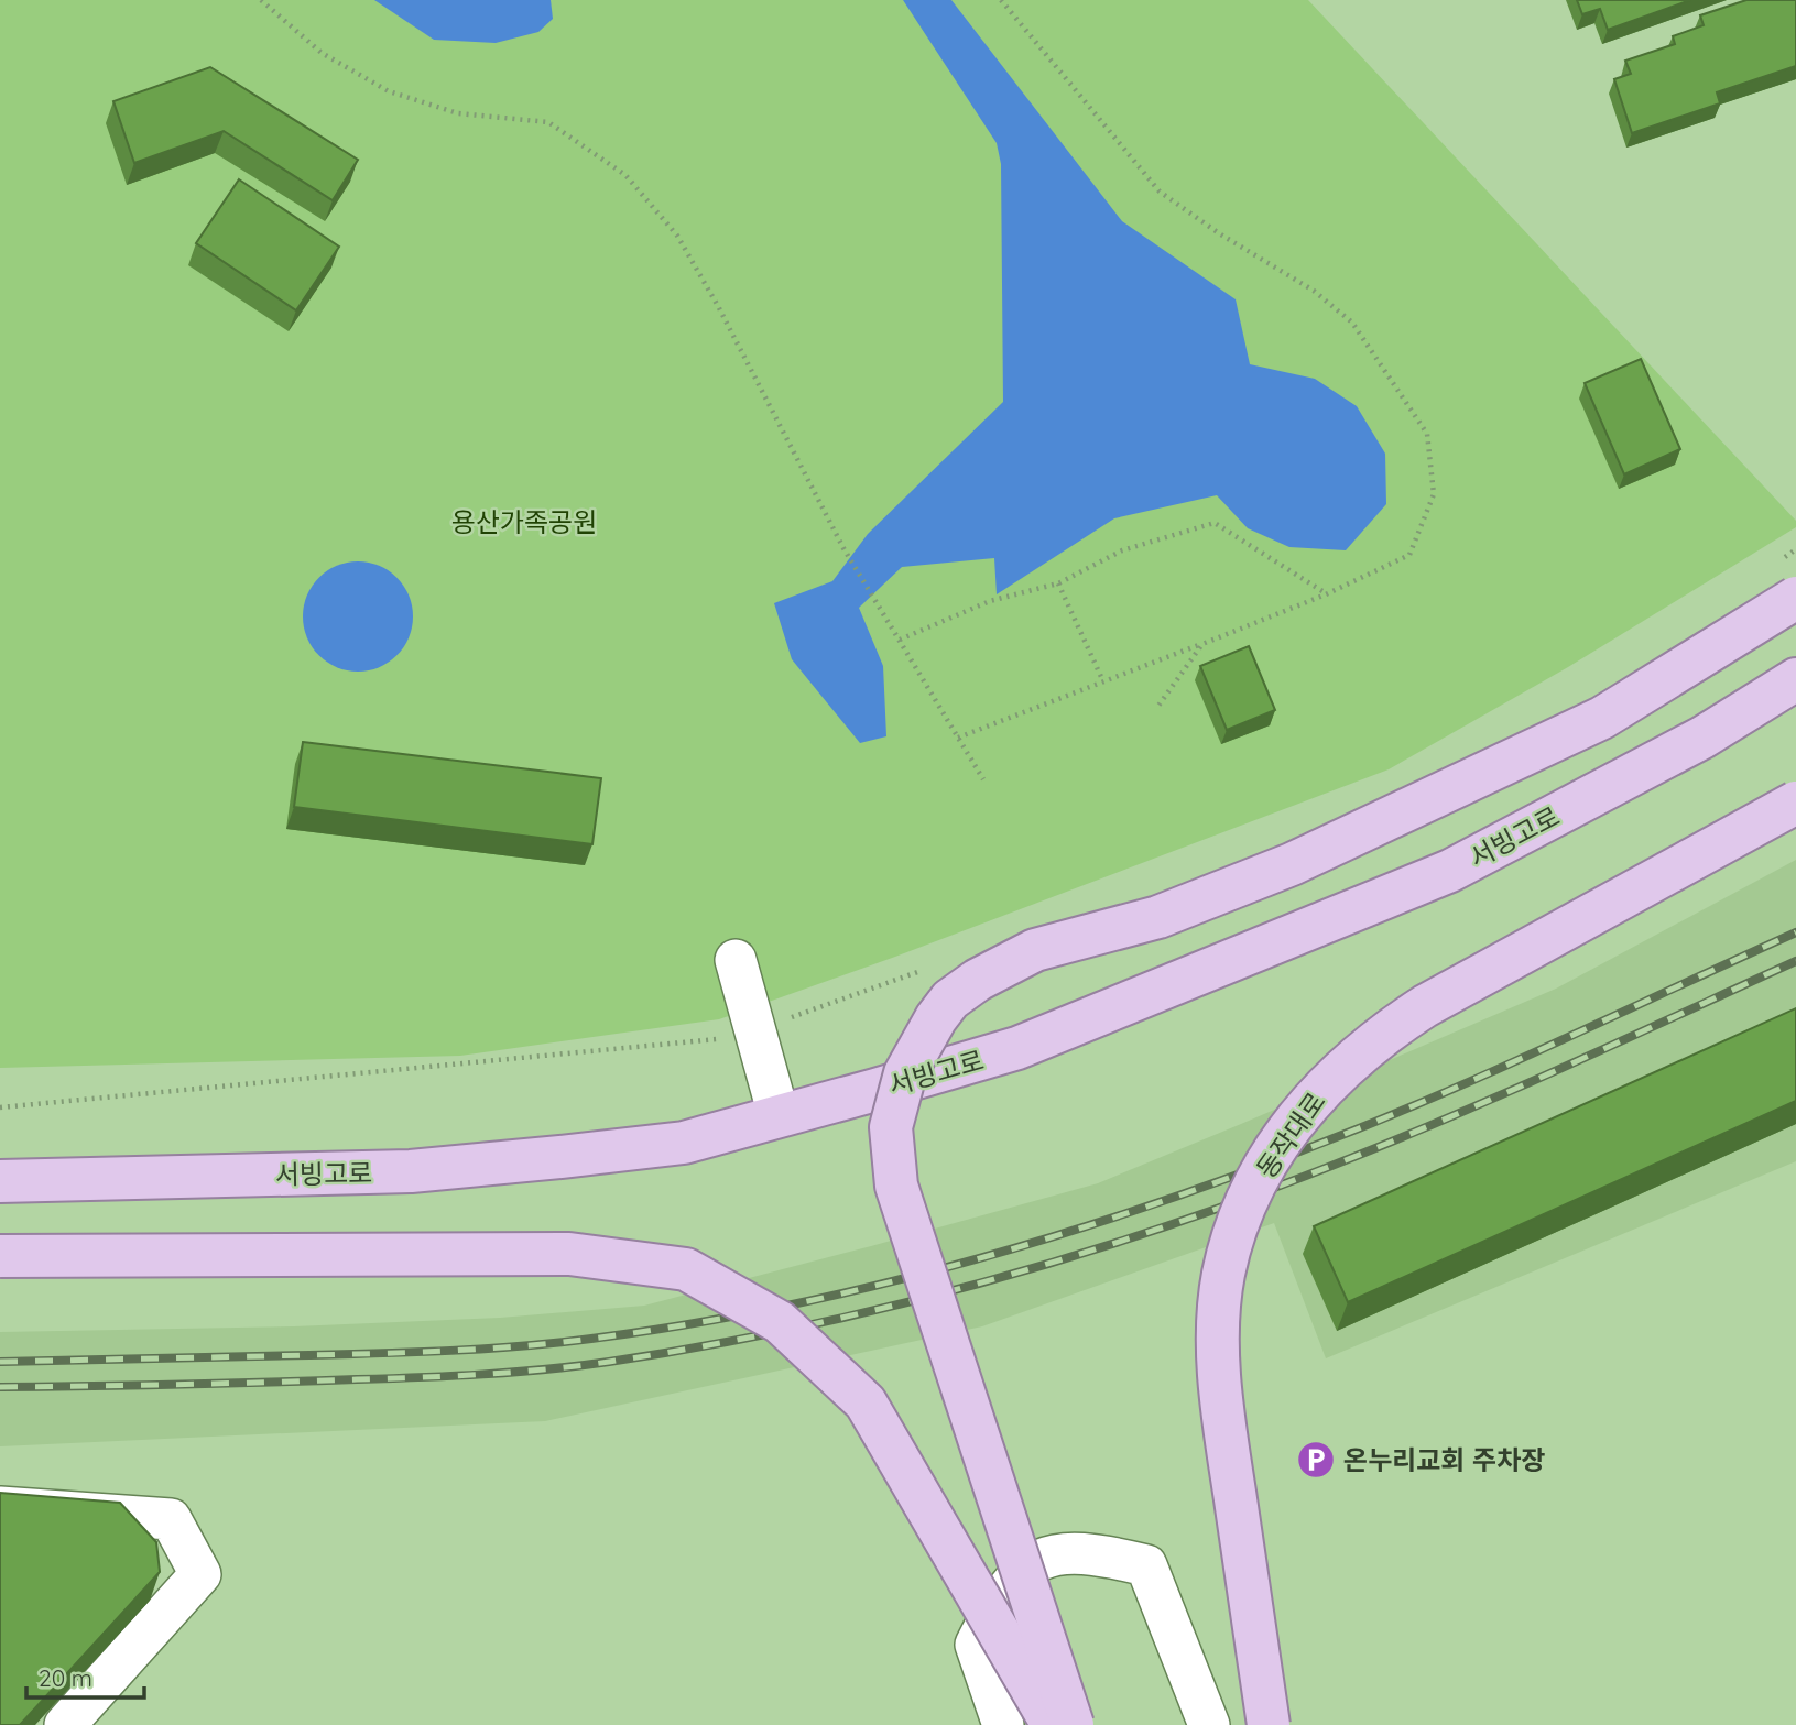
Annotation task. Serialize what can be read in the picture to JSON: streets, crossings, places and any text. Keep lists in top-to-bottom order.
{
  "streets": {
    "main road": ["서빙고로", "동작대로"]
  },
  "parks": ["용산가족공원"],
  "places": {
    "parking": ["온누리교회 주차장"]
  },
  "scale_bar": "20 m"
}
